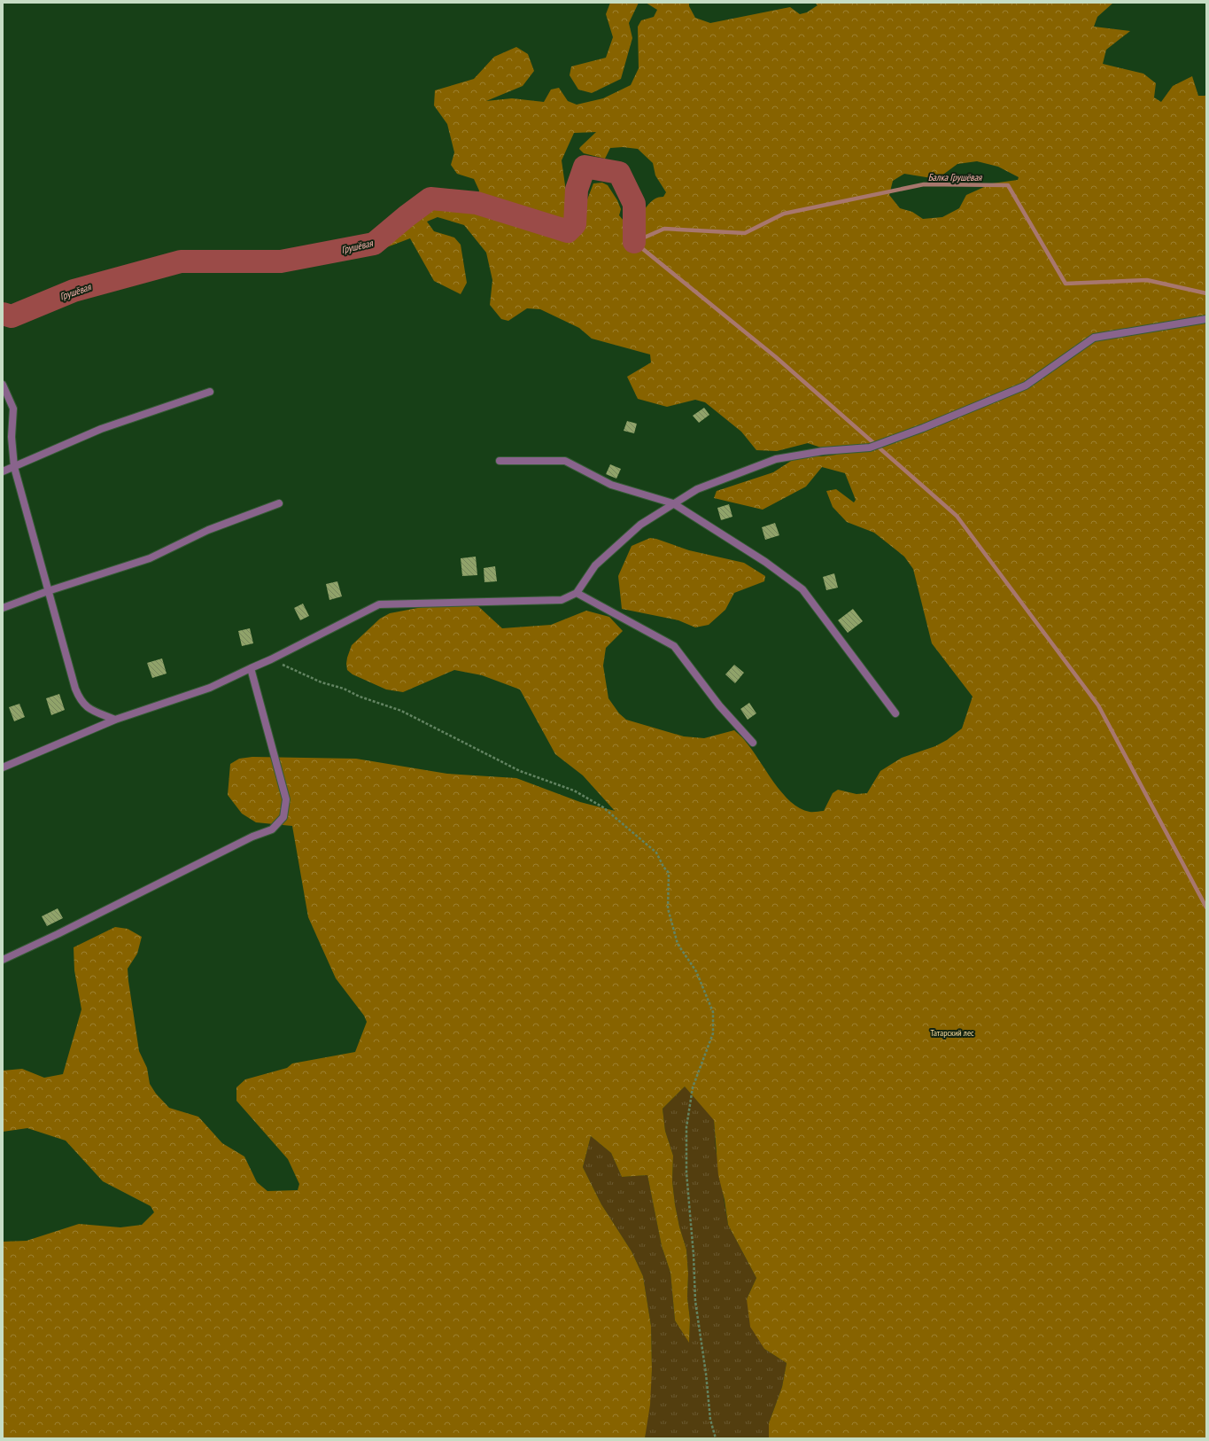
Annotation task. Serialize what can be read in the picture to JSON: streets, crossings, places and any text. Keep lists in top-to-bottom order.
{
  "water": ["Балка Грушёвая", "Грушёвая"],
  "parks": ["Татарский лес"]
}
